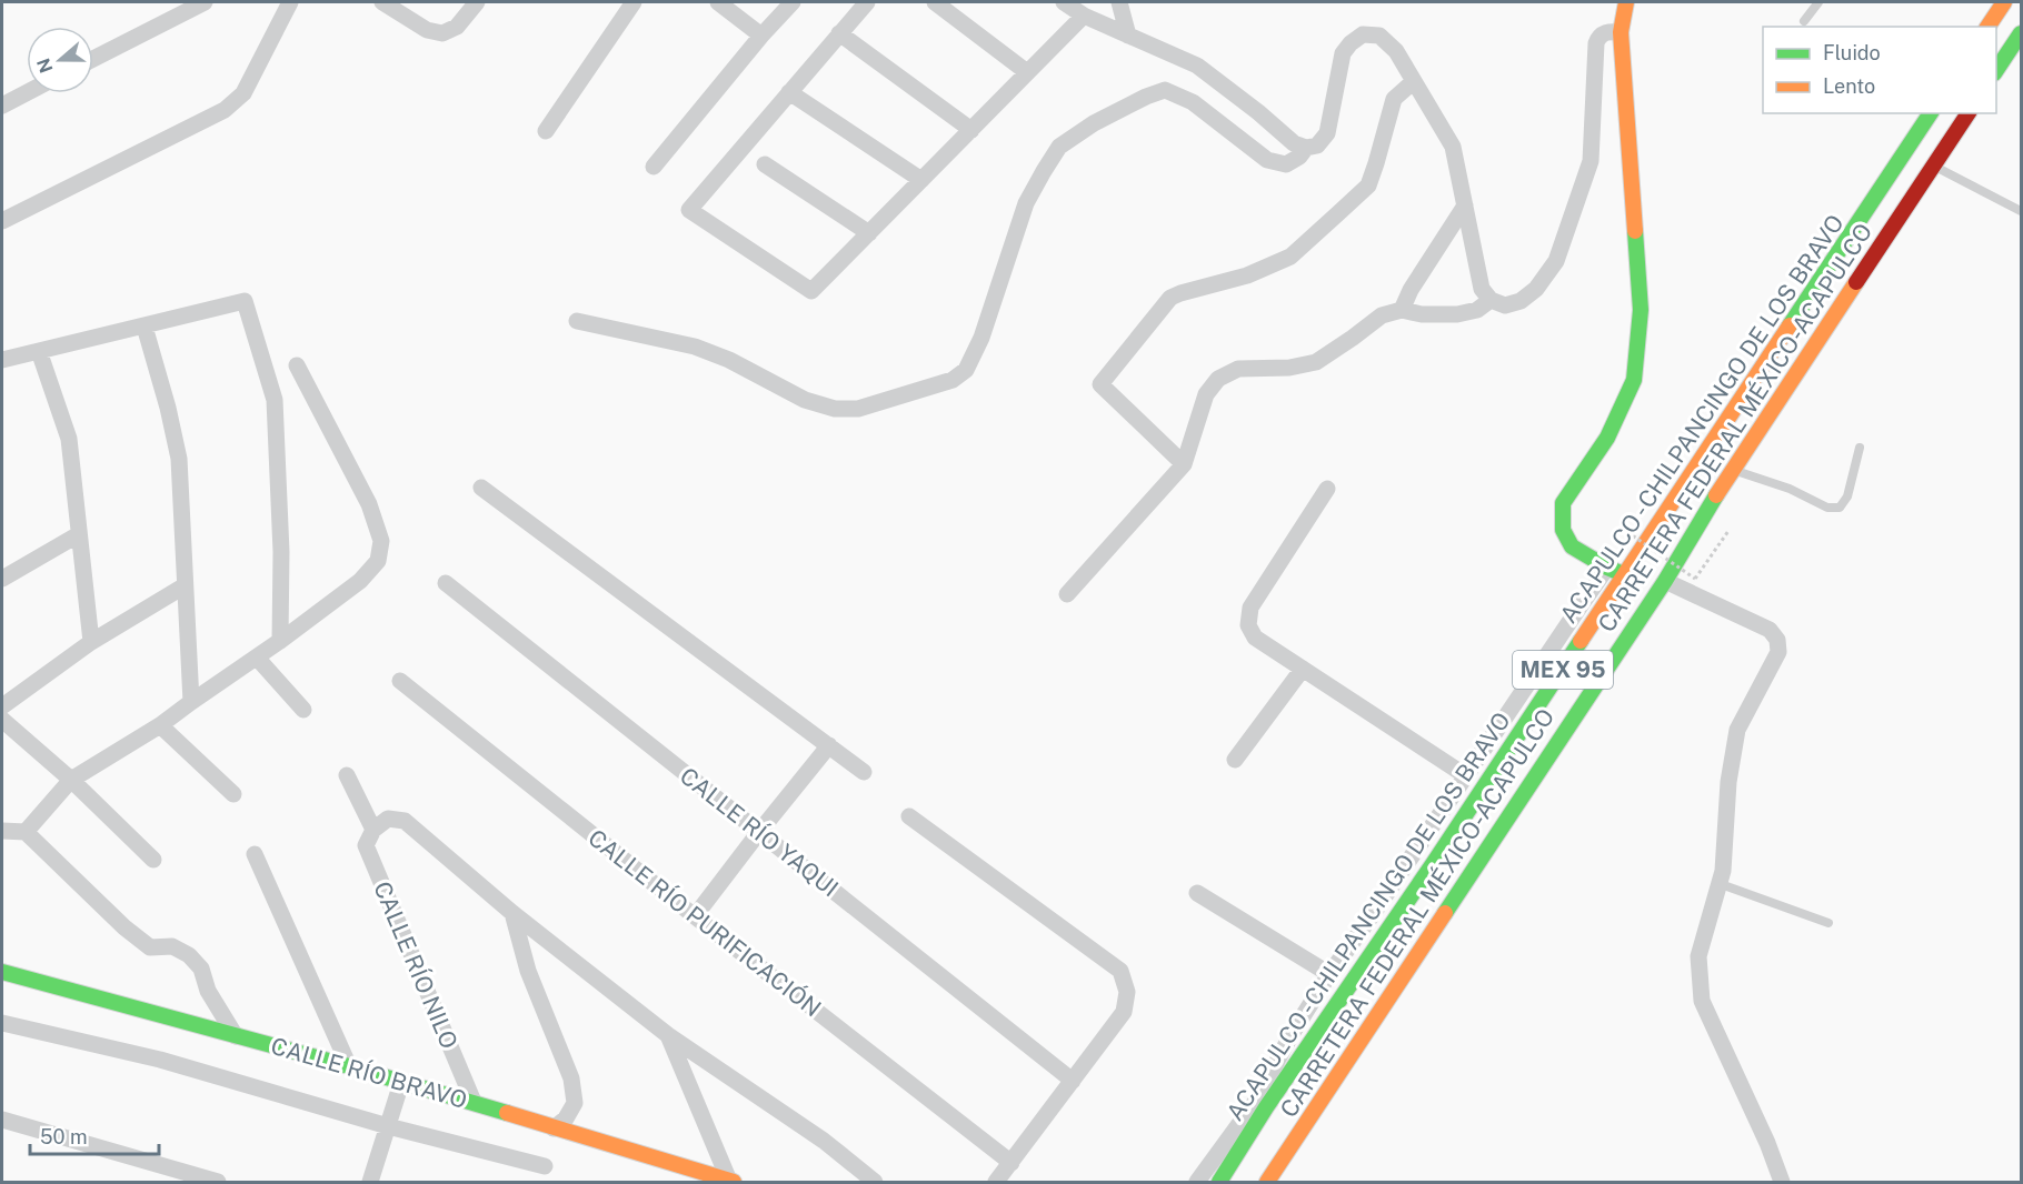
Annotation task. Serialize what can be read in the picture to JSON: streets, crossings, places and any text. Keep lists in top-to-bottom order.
{
  "streets": {
    "main road": [
      "ACAPULCO - CHILPANCINGO DE LOS BRAVO",
      "CARRETERA FEDERAL MÉXICO-ACAPULCO",
      "MEX 95",
      "CALLE RÍO BRAVO"
    ],
    "street": ["CALLE RÍO YAQUI", "CALLE RÍO PURIFICACIÓN", "CALLE RÍO NILO"]
  },
  "crossings": [
    ["CARRETERA FEDERAL MÉXICO-ACAPULCO", "MEX 95"],
    ["CALLE RÍO NILO", "CALLE RÍO BRAVO"]
  ],
  "legend": ["Fluido", "Lento"],
  "scale_bar": "50 m",
  "north": "left"
}
